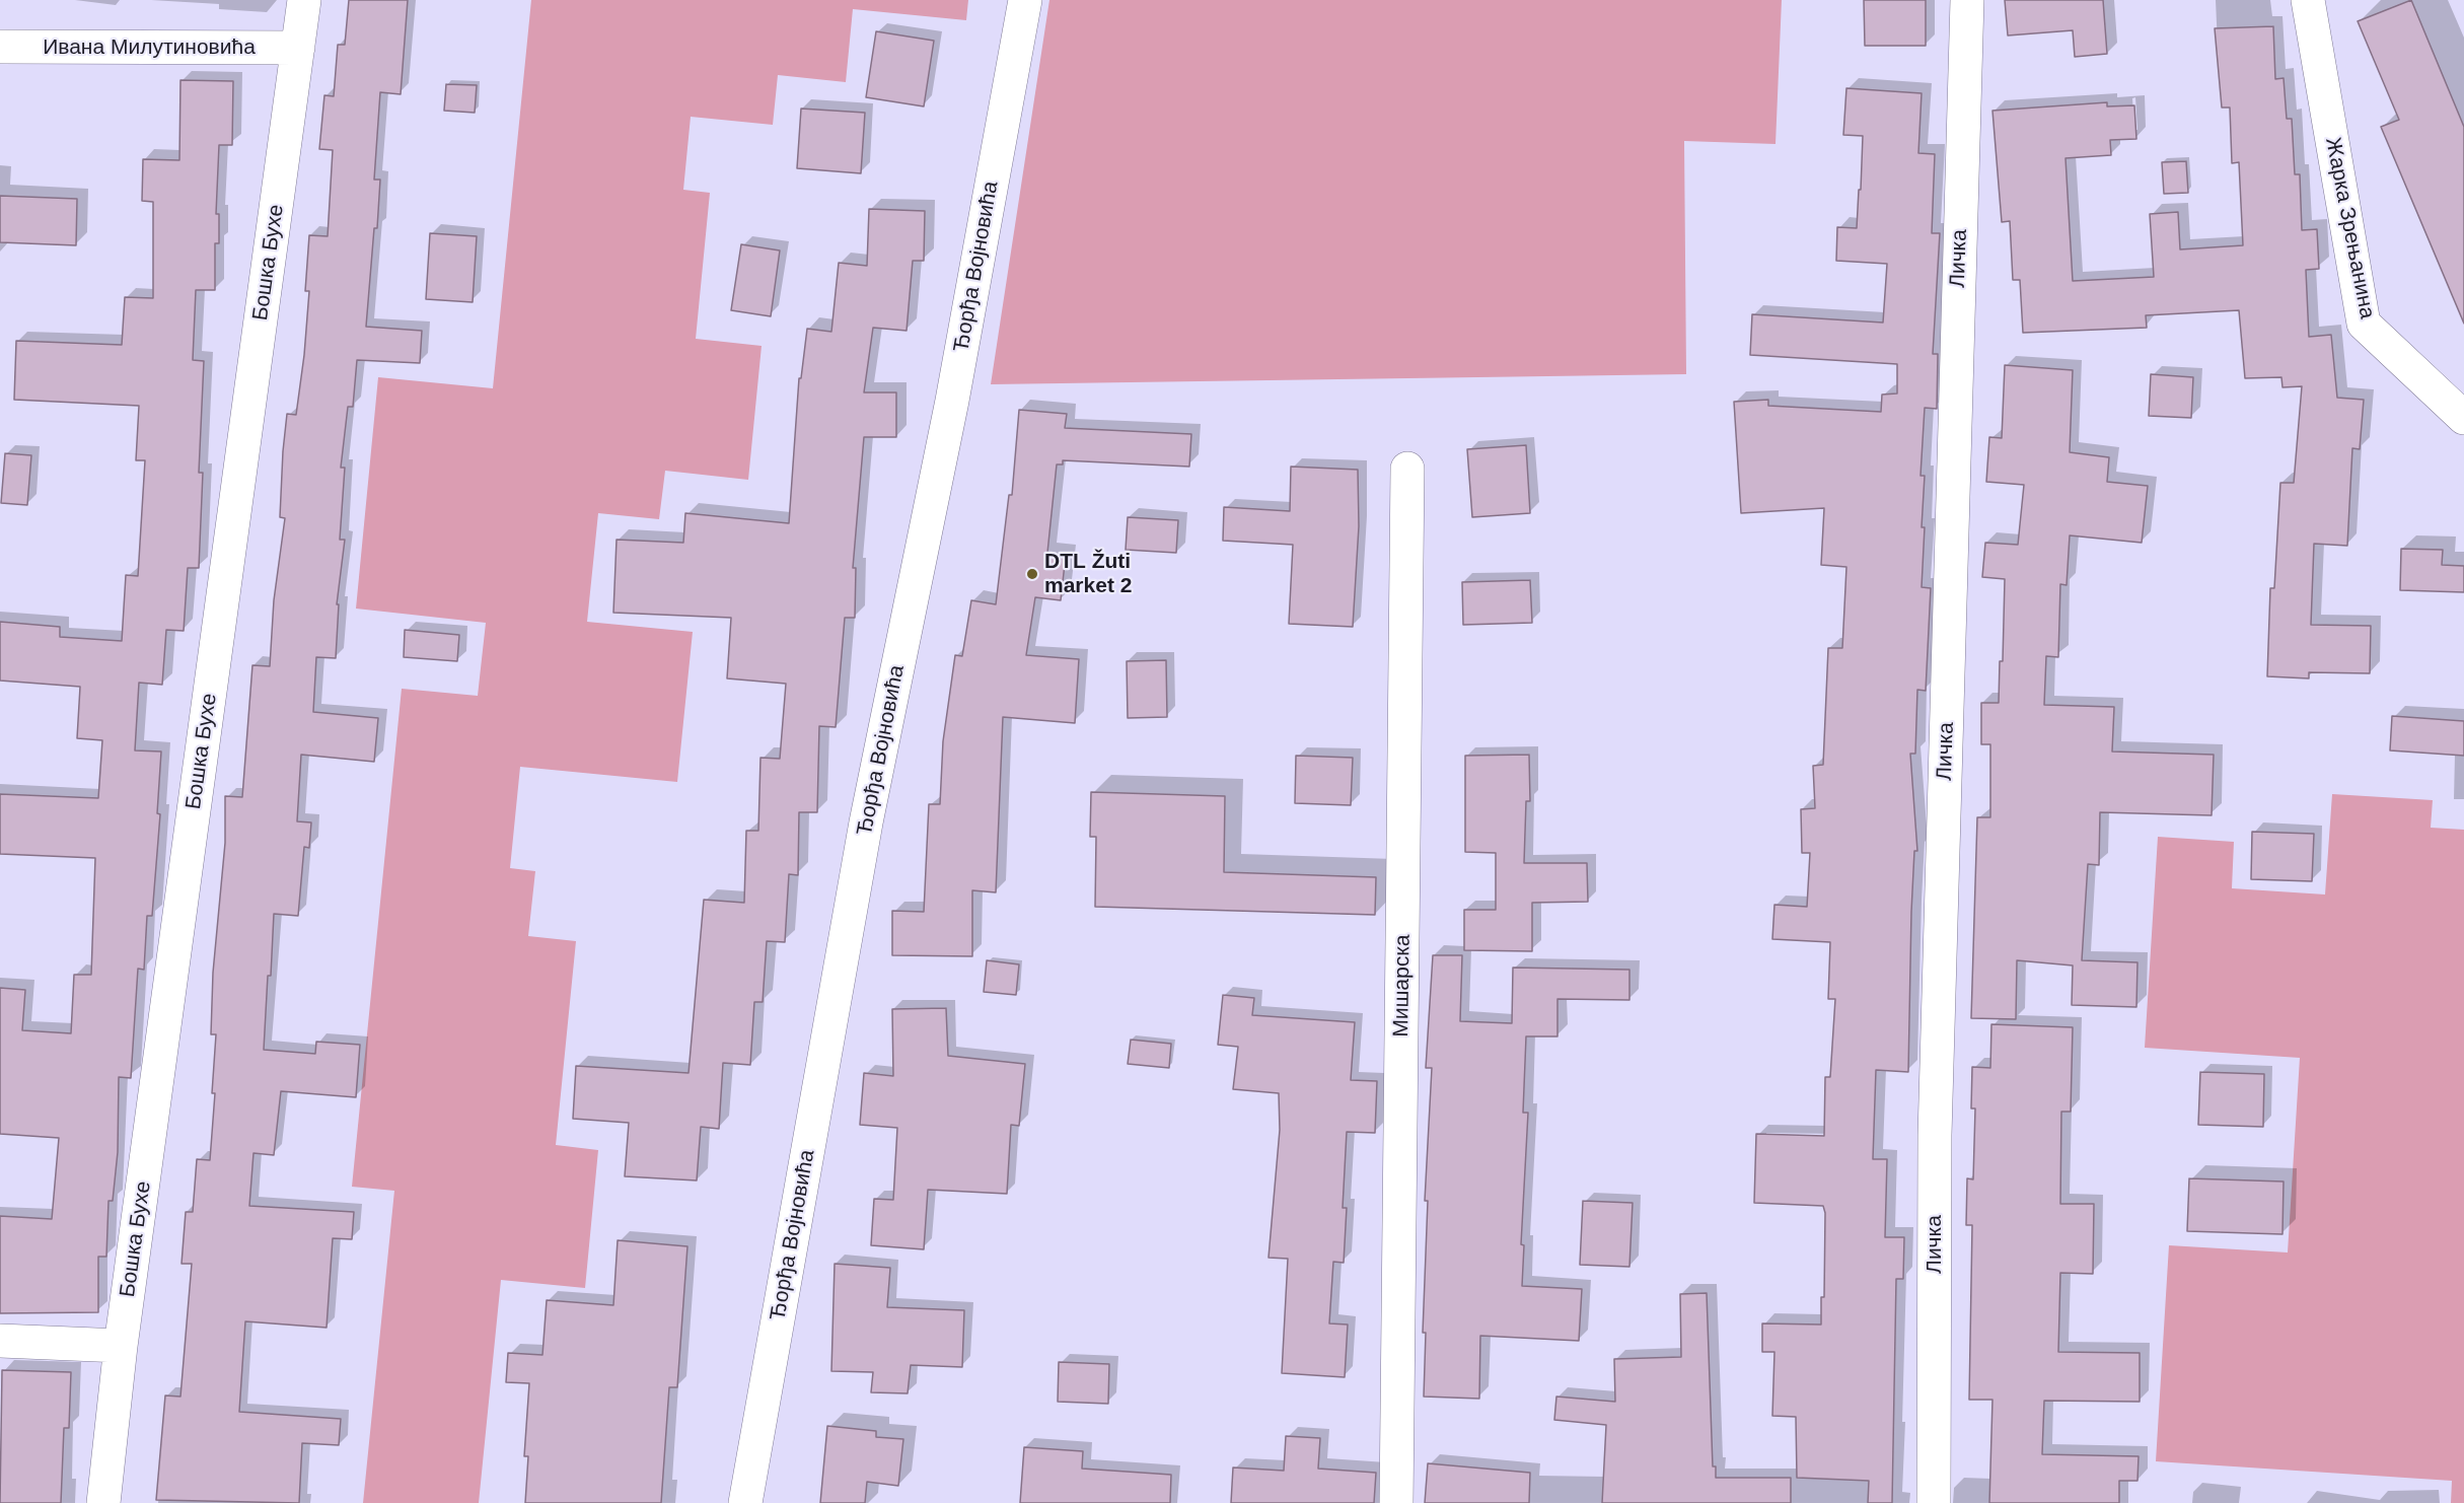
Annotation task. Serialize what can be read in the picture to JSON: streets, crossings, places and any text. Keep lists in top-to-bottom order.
{
  "streets": {
    "street": [
      "Ивана Милутиновића",
      "Жарка Зрењанина",
      "Личка",
      "Бошка Бухе",
      "Ђорђа Војновића",
      "Мишарска"
    ]
  },
  "crossings": [
    ["Ивана Милутиновића", "Бошка Бухе"]
  ],
  "places": ["DTL Žuti market 2"]
}
